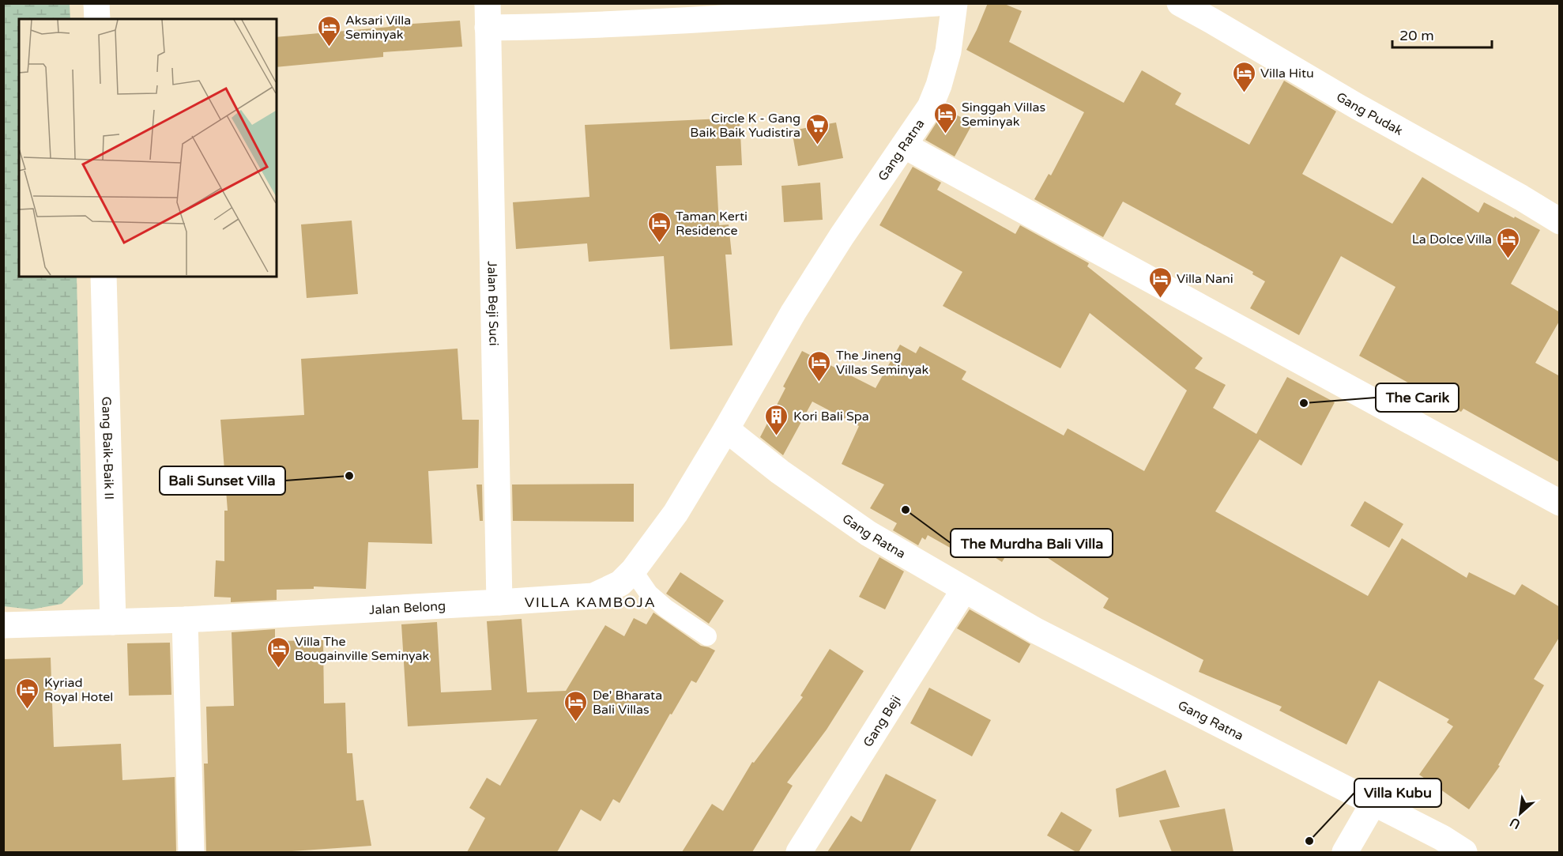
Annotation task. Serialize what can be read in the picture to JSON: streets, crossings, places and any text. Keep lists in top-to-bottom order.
{
  "streets": {
    "street": [
      "Gang Pudak",
      "Gang Ratna",
      "Jalan Beji Suci",
      "Gang Baik-Baik II",
      "Jalan Belong",
      "Gang Beji"
    ]
  },
  "crossings": [
    ["Gang Ratna", "Jalan Belong"],
    ["Gang Ratna", "Gang Beji"],
    ["Jalan Beji Suci", "Jalan Belong"],
    ["Gang Baik-Baik II", "Jalan Belong"]
  ],
  "districts": ["VILLA KAMBOJA"],
  "places": {
    "hotel": [
      "Aksari Villa Seminyak",
      "Villa Hitu",
      "Singgah Villas Seminyak",
      "Taman Kerti Residence",
      "La Dolce Villa",
      "Villa Nani",
      "The Jineng Villas Seminyak",
      "Villa The Bougainville Seminyak",
      "Kyriad Royal Hotel",
      "De' Bharata Bali Villas"
    ],
    "supermarket": ["Circle K - Gang Baik Baik Yudistira"],
    "other": [
      "The Carik",
      "Bali Sunset Villa",
      "The Murdha Bali Villa",
      "Villa Kubu"
    ],
    "building": ["Kori Bali Spa"]
  },
  "scale_bar": "20 m",
  "north": "bottom left"
}
